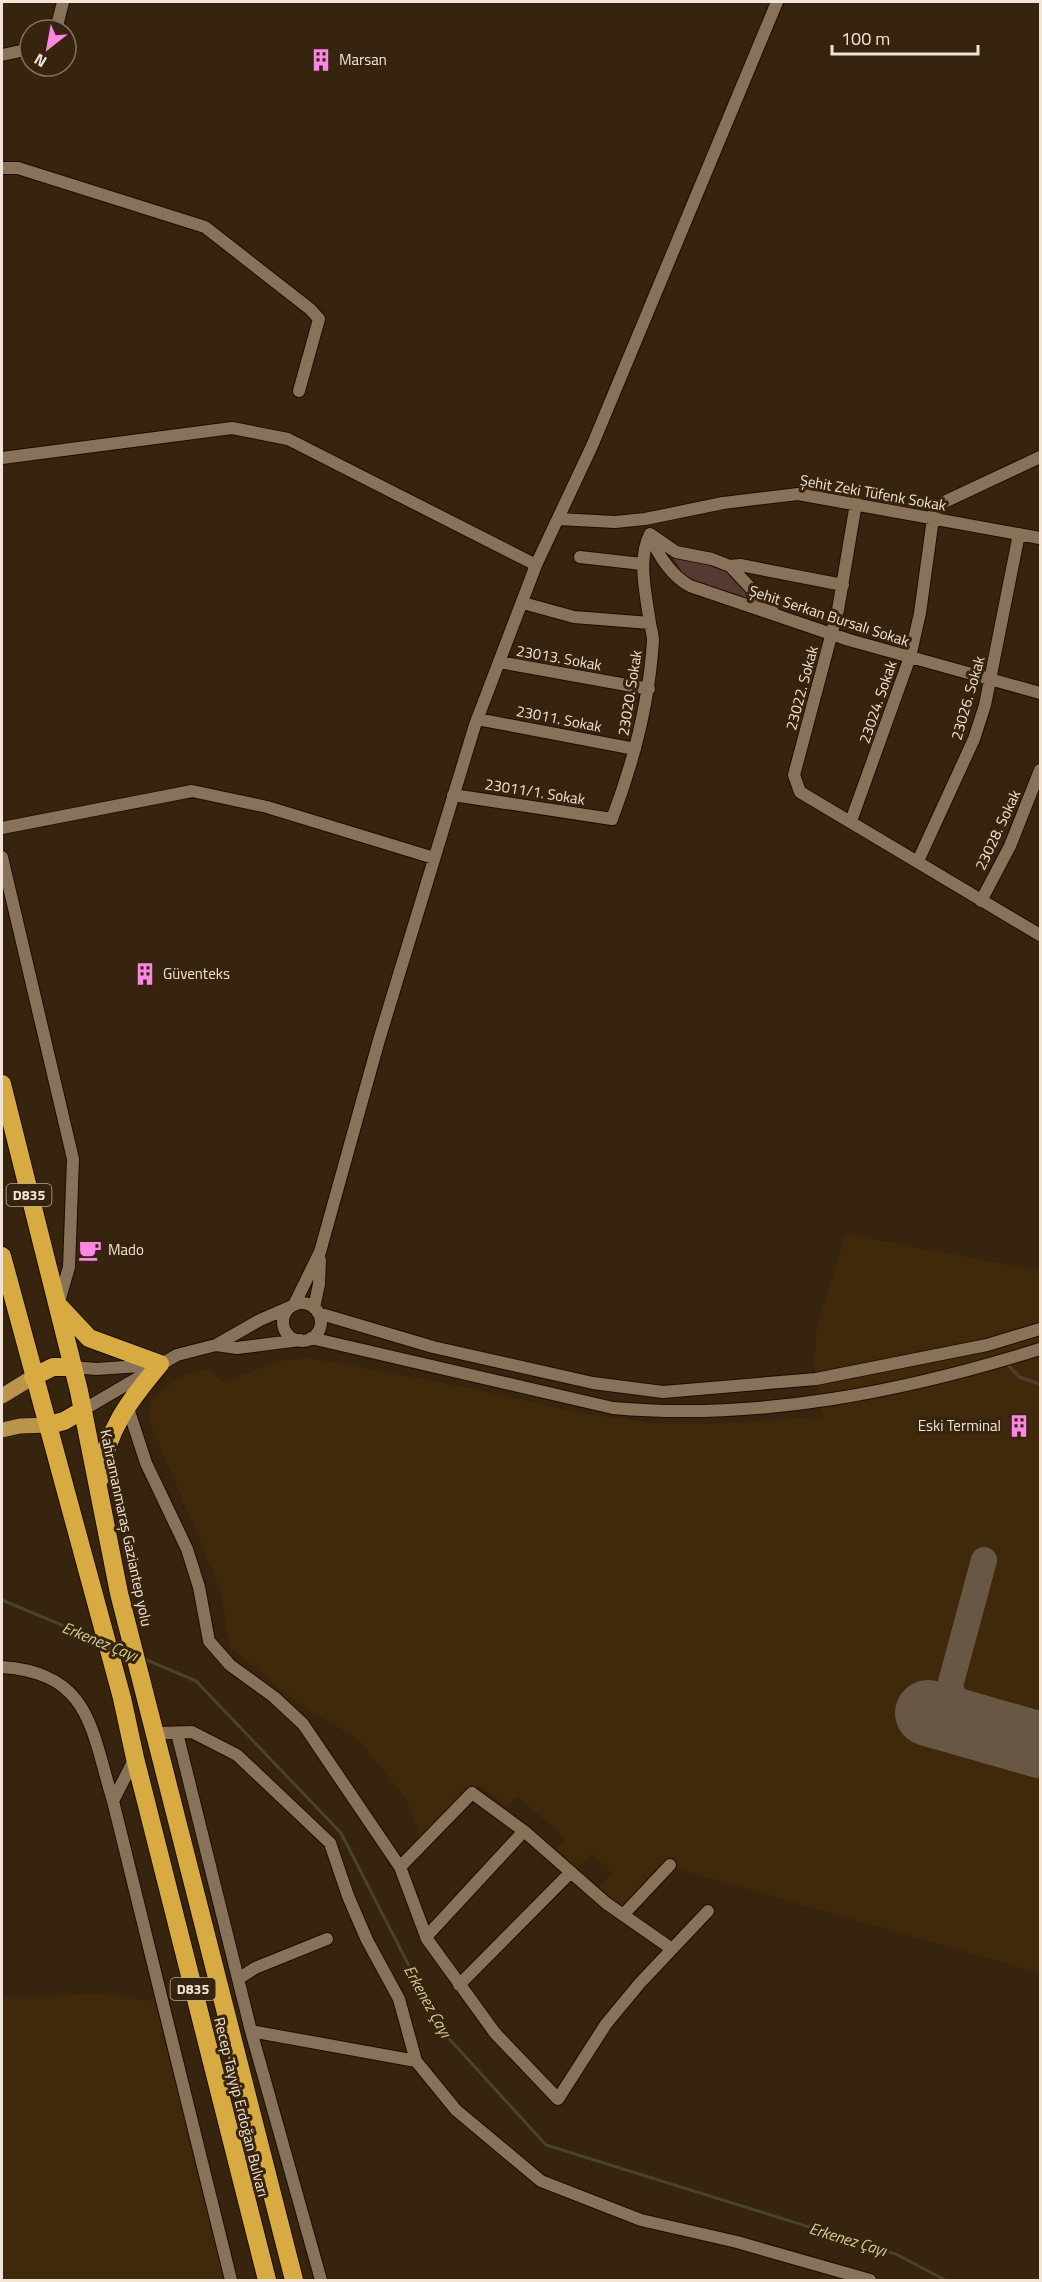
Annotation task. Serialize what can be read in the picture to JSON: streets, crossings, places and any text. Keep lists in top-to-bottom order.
{
  "streets": {
    "highway": ["D835", "Kahramanmaraş Gaziantep yolu", "Recep Tayyip Erdoğan Bulvarı"],
    "street": [
      "Şehit Zeki Tüfenk Sokak",
      "Şehit Serkan Bursalı Sokak",
      "23013. Sokak",
      "23022. Sokak",
      "23020. Sokak",
      "23026. Sokak",
      "23024. Sokak",
      "23011. Sokak",
      "23011/1. Sokak",
      "23028. Sokak"
    ]
  },
  "crossings": [
    ["Şehit Zeki Tüfenk Sokak", "Şehit Serkan Bursalı Sokak"],
    ["Şehit Zeki Tüfenk Sokak", "23022. Sokak"],
    ["Şehit Zeki Tüfenk Sokak", "23026. Sokak"],
    ["Şehit Zeki Tüfenk Sokak", "23024. Sokak"],
    ["Şehit Serkan Bursalı Sokak", "23022. Sokak"],
    ["Şehit Serkan Bursalı Sokak", "23020. Sokak"],
    ["Şehit Serkan Bursalı Sokak", "23026. Sokak"],
    ["Şehit Serkan Bursalı Sokak", "23024. Sokak"],
    ["23013. Sokak", "23020. Sokak"],
    ["23022. Sokak", "23024. Sokak"],
    ["23020. Sokak", "23011. Sokak"],
    ["23020. Sokak", "23011/1. Sokak"],
    ["D835", "Kahramanmaraş Gaziantep yolu"],
    ["D835", "Recep Tayyip Erdoğan Bulvarı"],
    ["Kahramanmaraş Gaziantep yolu", "Recep Tayyip Erdoğan Bulvarı"]
  ],
  "water": ["Erkenez Çayı"],
  "places": {
    "building": ["Marsan", "Güventeks", "Eski Terminal"],
    "cafe": ["Mado"]
  },
  "scale_bar": "100 m",
  "north": "bottom left"
}
